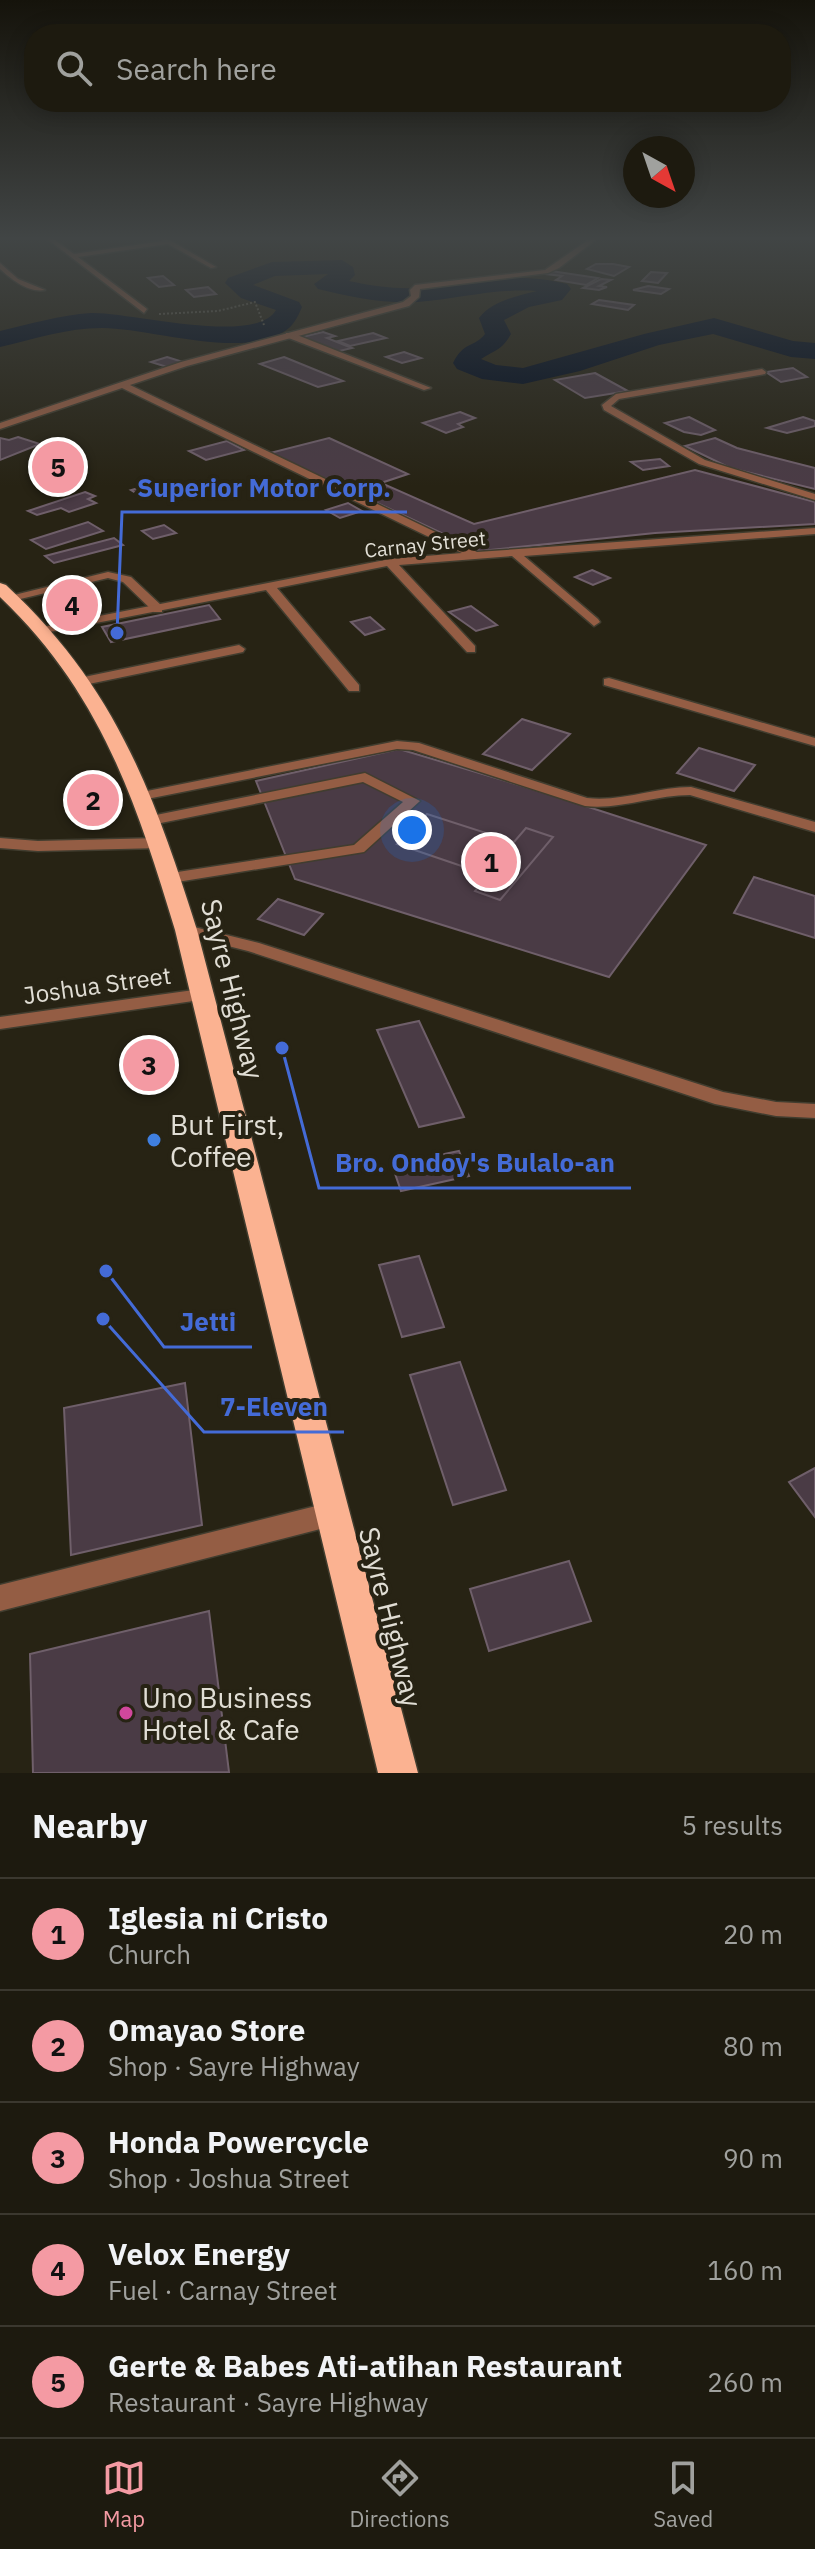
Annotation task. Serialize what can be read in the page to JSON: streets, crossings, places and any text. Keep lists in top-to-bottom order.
{
  "streets": {
    "highway": ["Sayre Highway"],
    "street": ["Carnay Street", "Joshua Street"]
  },
  "crossings": [
    ["Carnay Street", "Sayre Highway"],
    ["Joshua Street", "Sayre Highway"]
  ],
  "places": [
    "Superior Motor Corp.",
    "Bro. Ondoy's Bulalo-an",
    "But First, Coffee",
    "Jetti",
    "7-Eleven",
    "Uno Business Hotel & Cafe"
  ],
  "north": "bottom right",
  "page": {
    "search": "Search here",
    "pins": [
      "5",
      "4",
      "2",
      "1",
      "3"
    ],
    "heading": ["Nearby", "5 results"],
    "list": [
      {
        "mark": "1",
        "name": "Iglesia ni Cristo",
        "note": "Church",
        "value": "20 m"
      },
      {
        "mark": "2",
        "name": "Omayao Store",
        "note": "Shop · Sayre Highway",
        "value": "80 m"
      },
      {
        "mark": "3",
        "name": "Honda Powercycle",
        "note": "Shop · Joshua Street",
        "value": "90 m"
      },
      {
        "mark": "4",
        "name": "Velox Energy",
        "note": "Fuel · Carnay Street",
        "value": "160 m"
      },
      {
        "mark": "5",
        "name": "Gerte & Babes Ati-atihan Restaurant",
        "note": "Restaurant · Sayre Highway",
        "value": "260 m"
      }
    ],
    "nav": ["Map", "Directions", "Saved"]
  }
}
